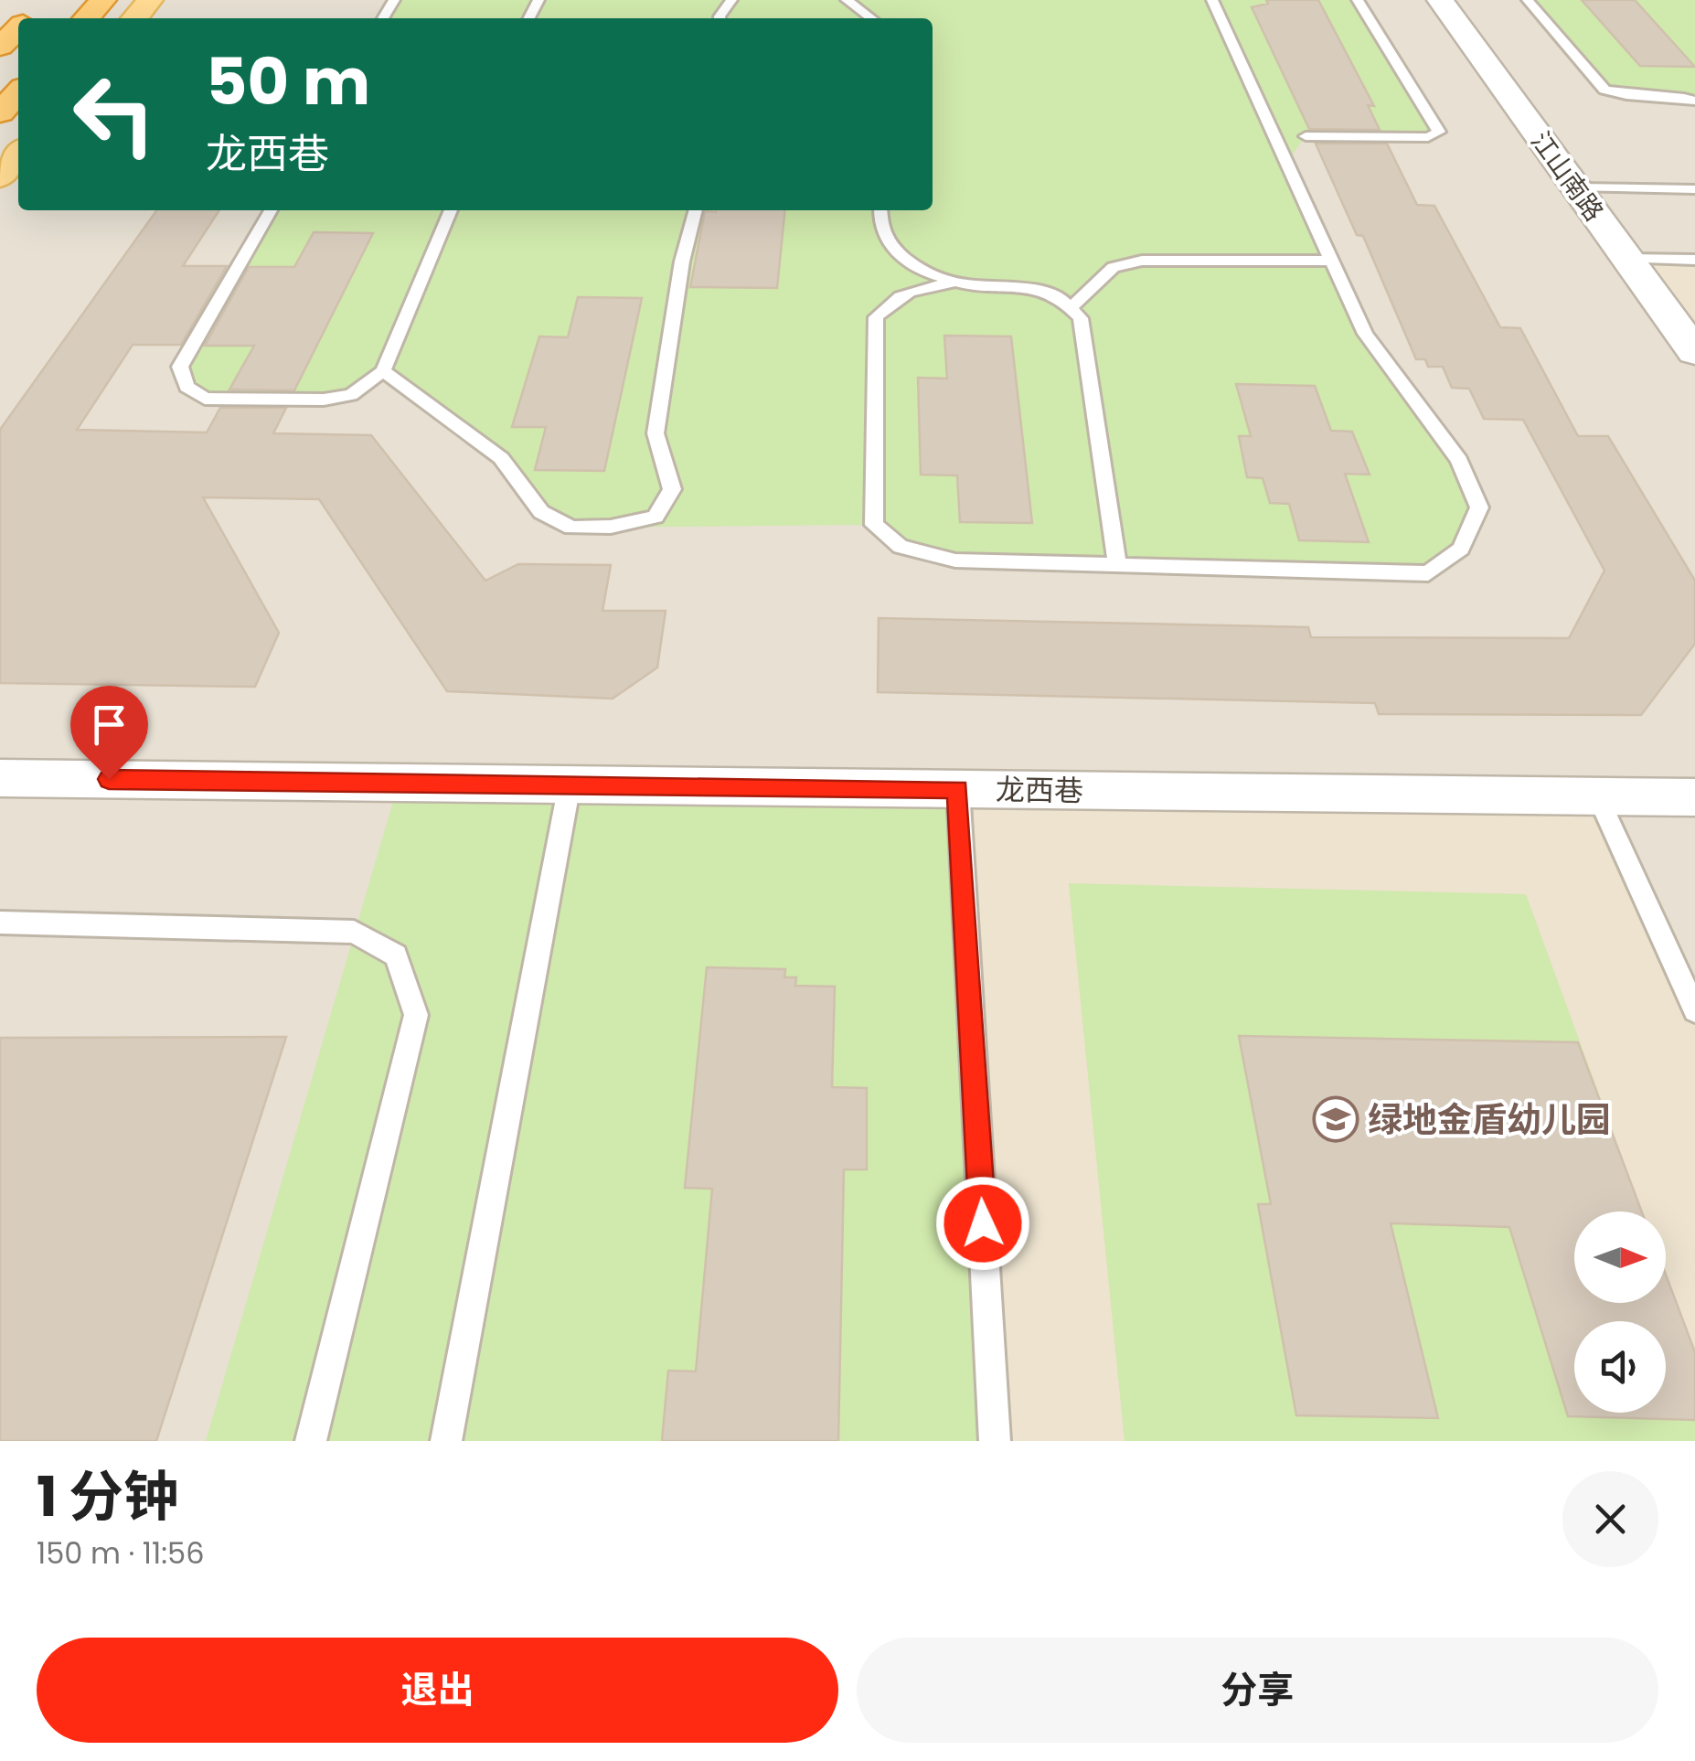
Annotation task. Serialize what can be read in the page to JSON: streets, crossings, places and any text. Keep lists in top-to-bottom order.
{
  "streets": {
    "street": ["江山南路", "龙西巷"]
  },
  "places": {
    "school or university": ["绿地金盾幼儿园"]
  },
  "north": "right",
  "page": {
    "turn": ["50 m", "龙西巷"],
    "heading": ["1 分钟", "150 m · 11:56"],
    "buttons": ["退出", "分享"]
  }
}
